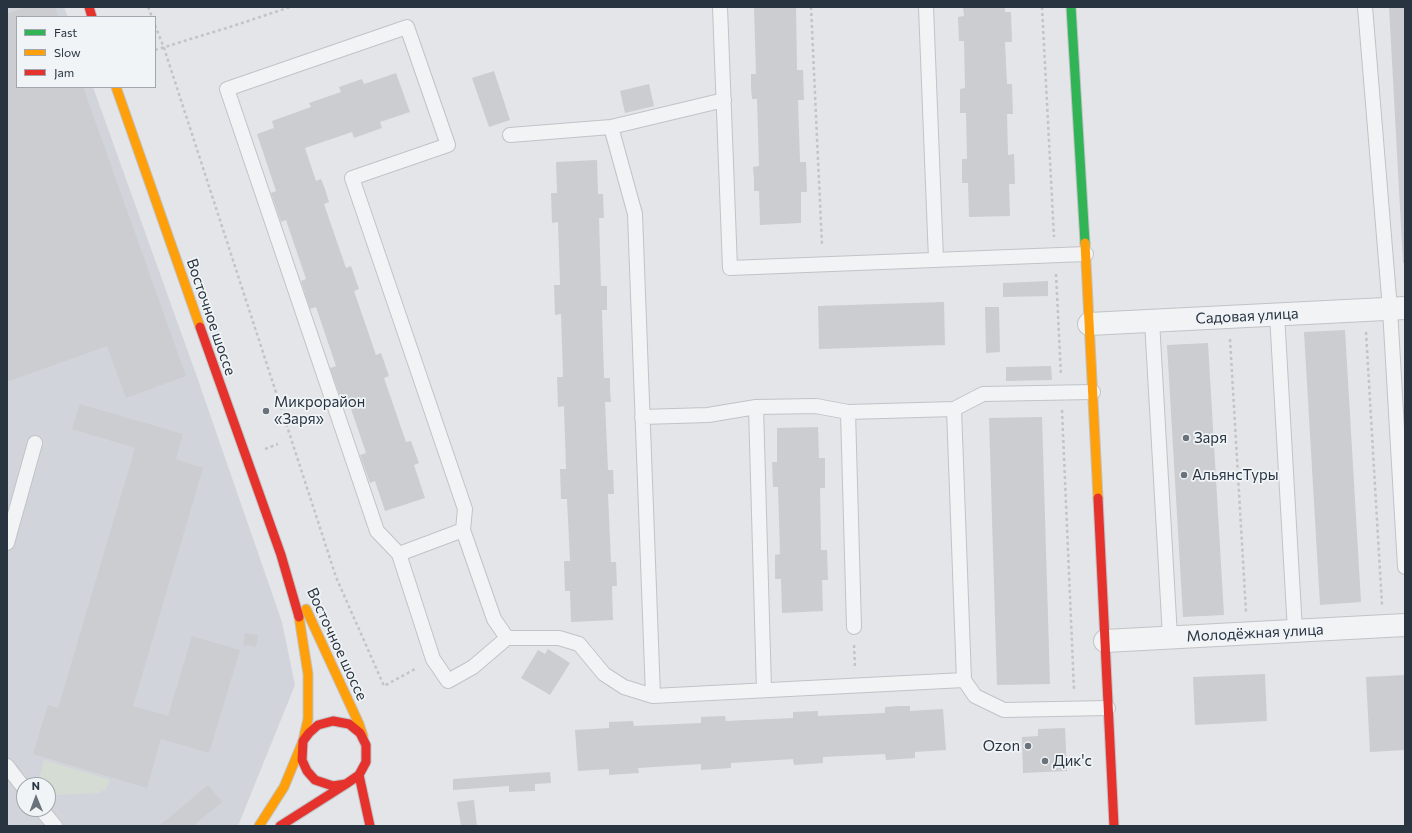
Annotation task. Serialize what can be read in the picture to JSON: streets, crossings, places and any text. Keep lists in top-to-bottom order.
{
  "streets": {
    "main road": ["Восточное шоссе"],
    "street": ["Садовая улица", "Молодёжная улица"]
  },
  "places": [
    "Микрорайон «Заря»",
    "Заря",
    "АльянсТуры",
    "Ozon",
    "Дик'с"
  ],
  "legend": ["Fast", "Slow", "Jam"],
  "north": "top"
}
